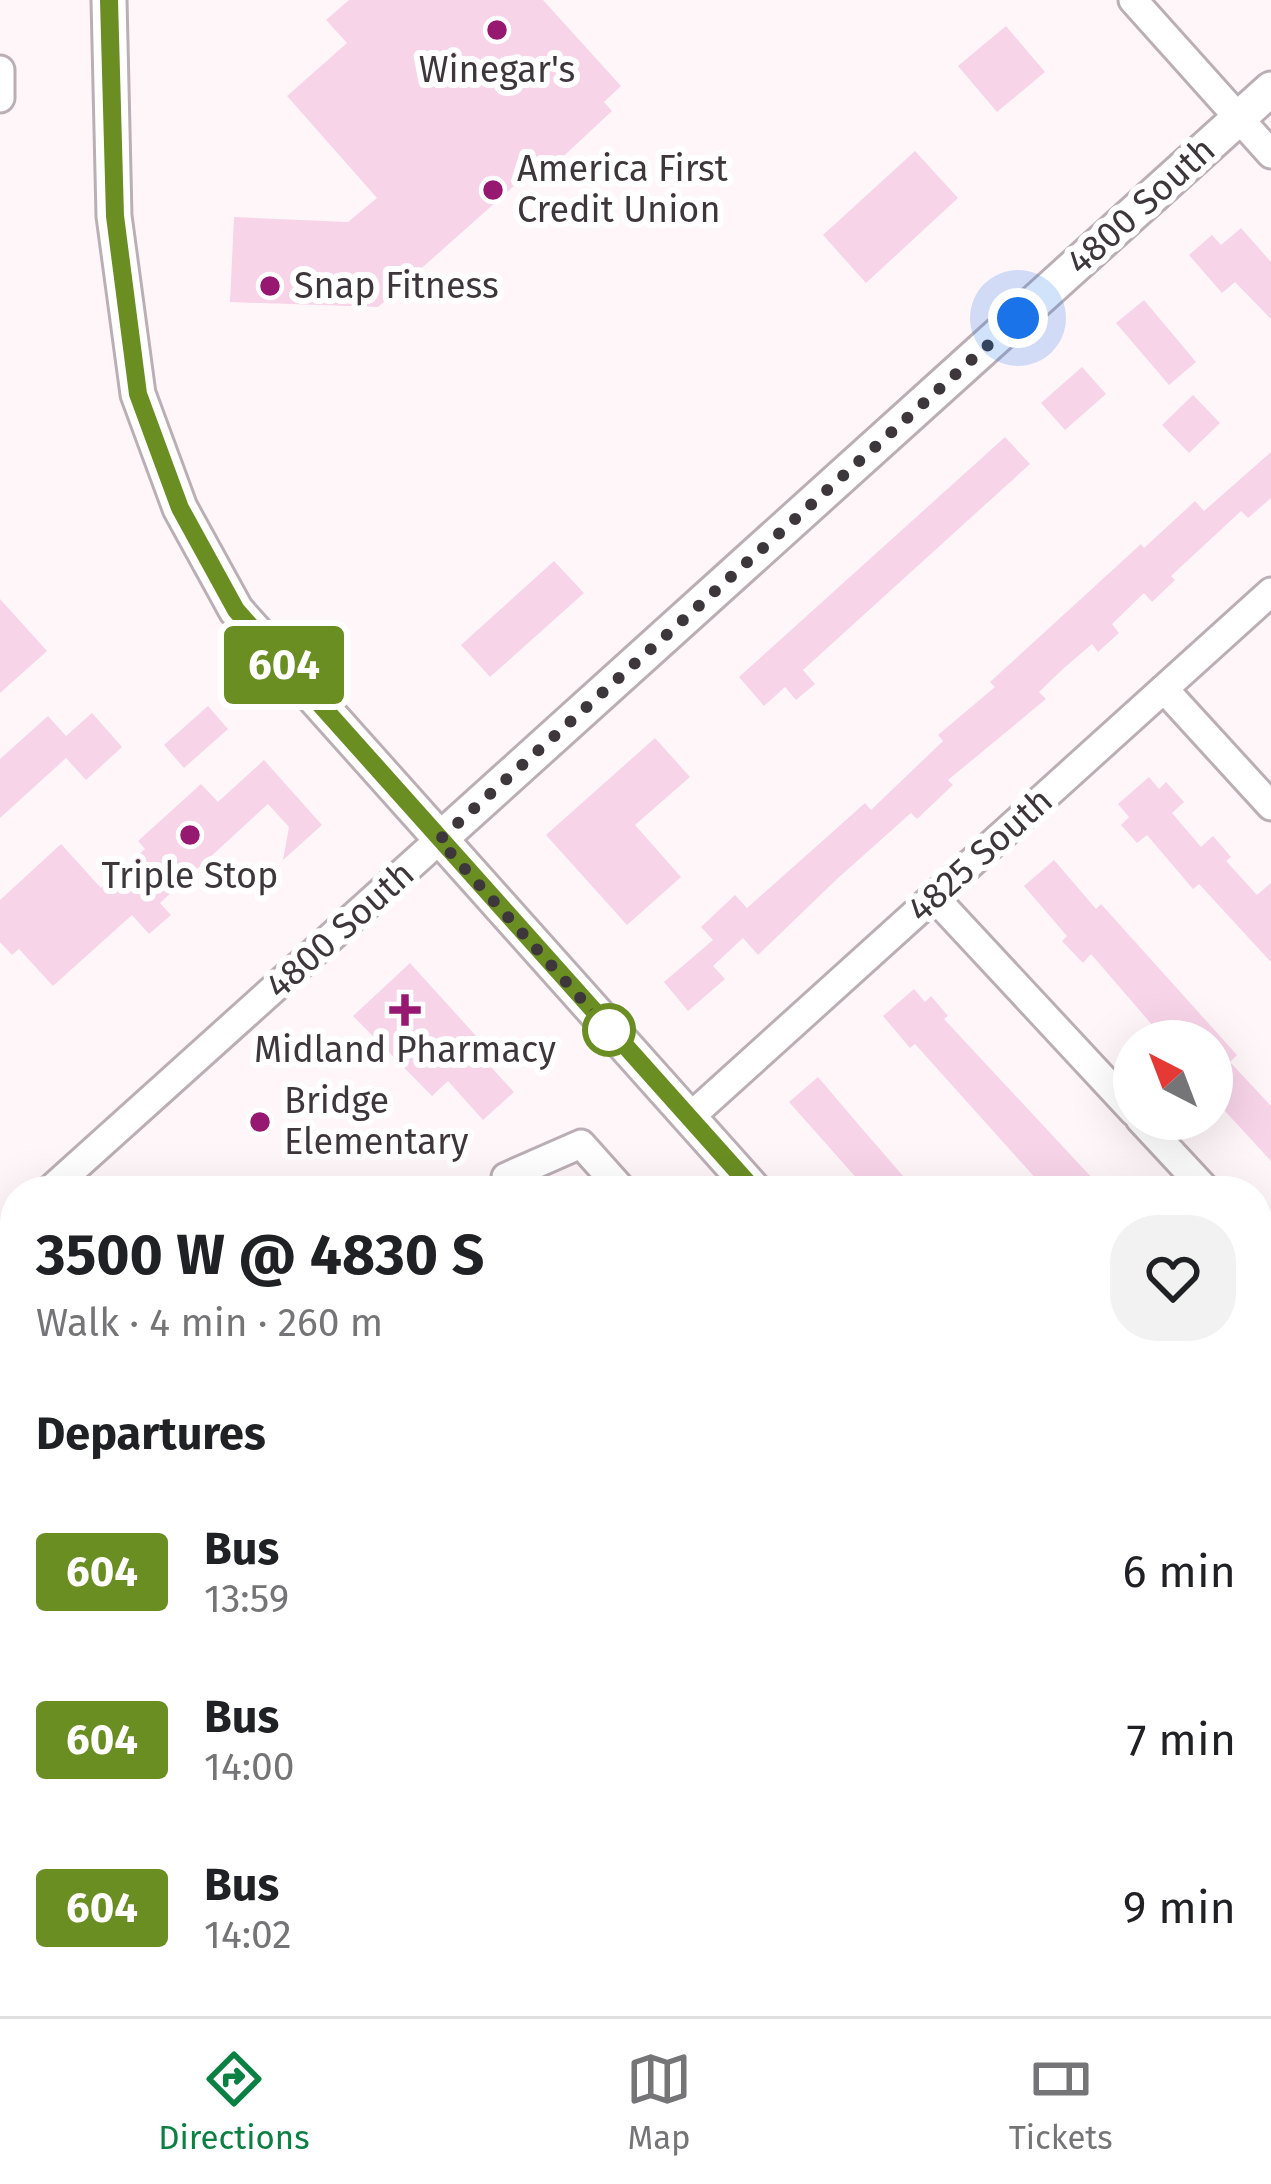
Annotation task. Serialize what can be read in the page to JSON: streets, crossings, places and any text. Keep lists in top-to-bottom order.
{
  "streets": {
    "main road": ["4800 South"],
    "street": ["4825 South"]
  },
  "places": {
    "other": [
      "Winegar's",
      "America First Credit Union",
      "Snap Fitness",
      "Triple Stop",
      "Bridge Elementary"
    ],
    "health": ["Midland Pharmacy"]
  },
  "lines": ["bus line 604"],
  "north": "top left",
  "page": {
    "on_map": "604",
    "heading": [
      ["3500 W @ 4830 S", "Walk · 4 min · 260 m"],
      "Departures"
    ],
    "list": [
      {
        "mark": "604",
        "name": "Bus",
        "note": "13:59",
        "value": "6 min"
      },
      {
        "mark": "604",
        "name": "Bus",
        "note": "14:00",
        "value": "7 min"
      },
      {
        "mark": "604",
        "name": "Bus",
        "note": "14:02",
        "value": "9 min"
      }
    ],
    "tabs": ["Directions", "Map", "Tickets"]
  }
}
